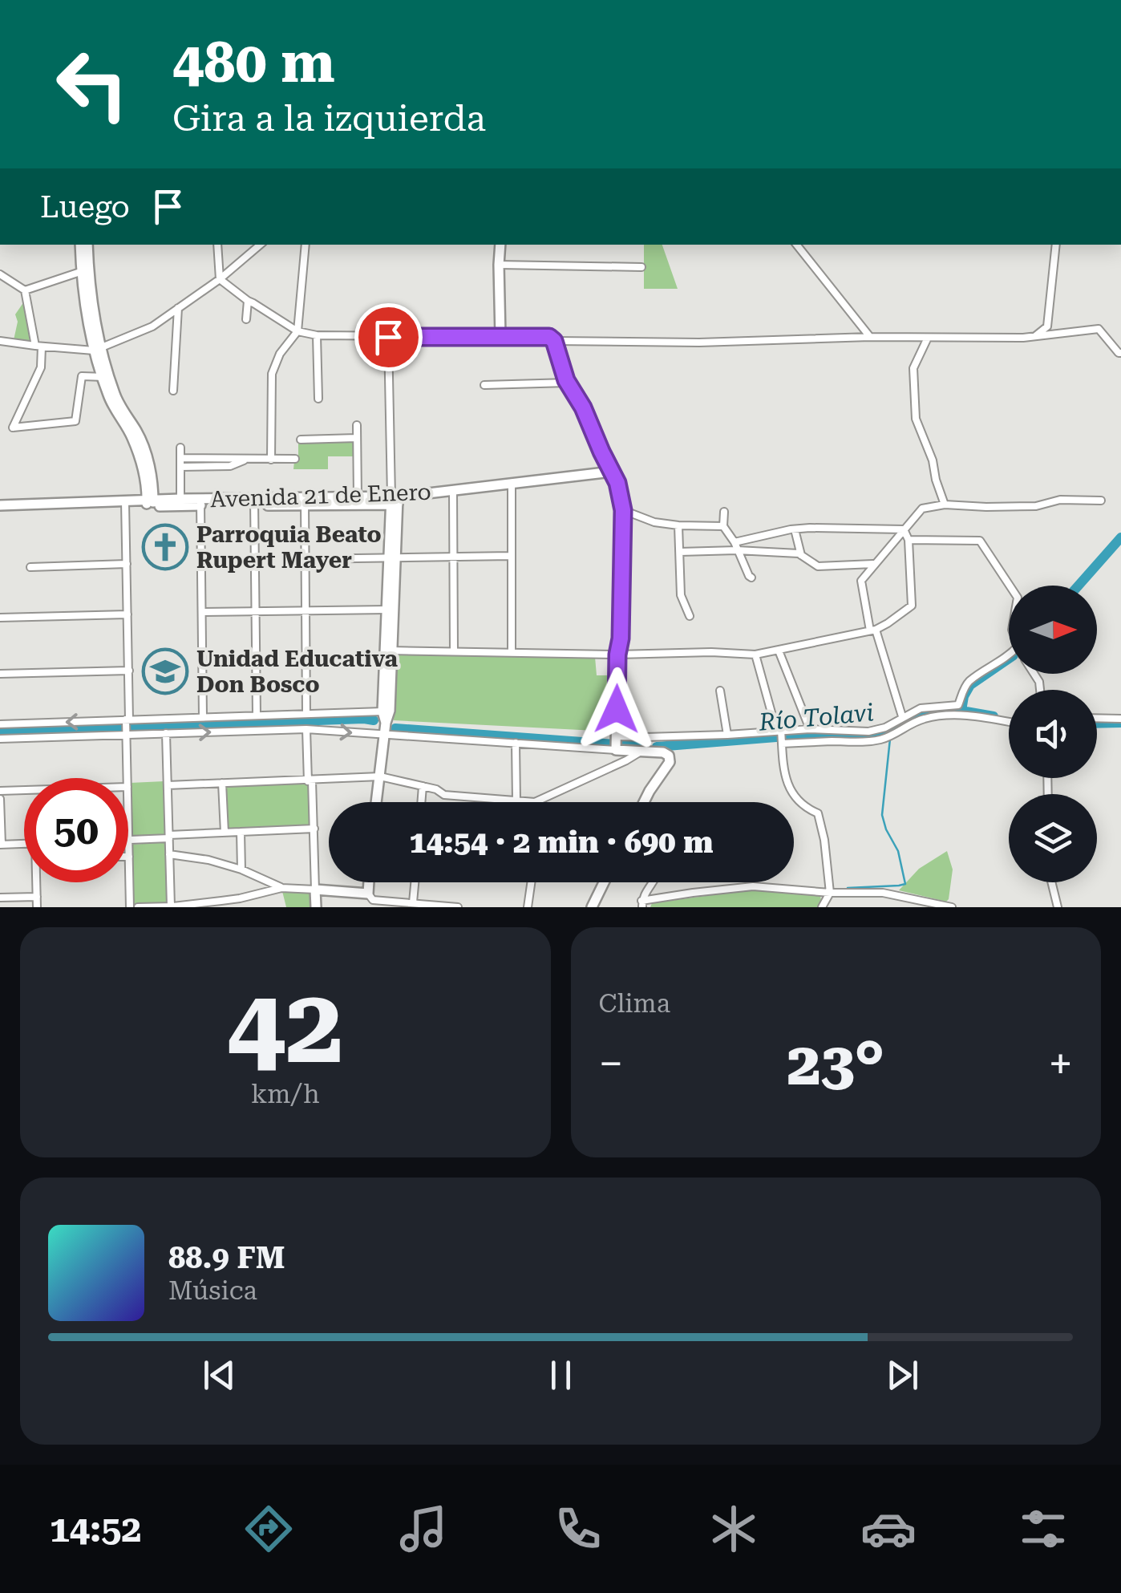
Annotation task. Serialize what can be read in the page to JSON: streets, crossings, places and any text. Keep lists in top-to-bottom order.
{
  "streets": {
    "main road": ["Avenida 21 de Enero"]
  },
  "water": ["Río Tolavi"],
  "places": {
    "church": ["Parroquia Beato Rupert Mayer"],
    "school or university": ["Unidad Educativa Don Bosco"]
  },
  "north": "right",
  "page": {
    "turn": ["480 m", "Gira a la izquierda"],
    "then": "Luego",
    "limit": "50",
    "trip": "14:54 · 2 min · 690 m",
    "tile": [
      ["42", "km/h"],
      "Clima"
    ],
    "heat": ["−", "23°", "+"],
    "song": ["88.9 FM", "Música"],
    "tabs": "14:52"
  }
}
